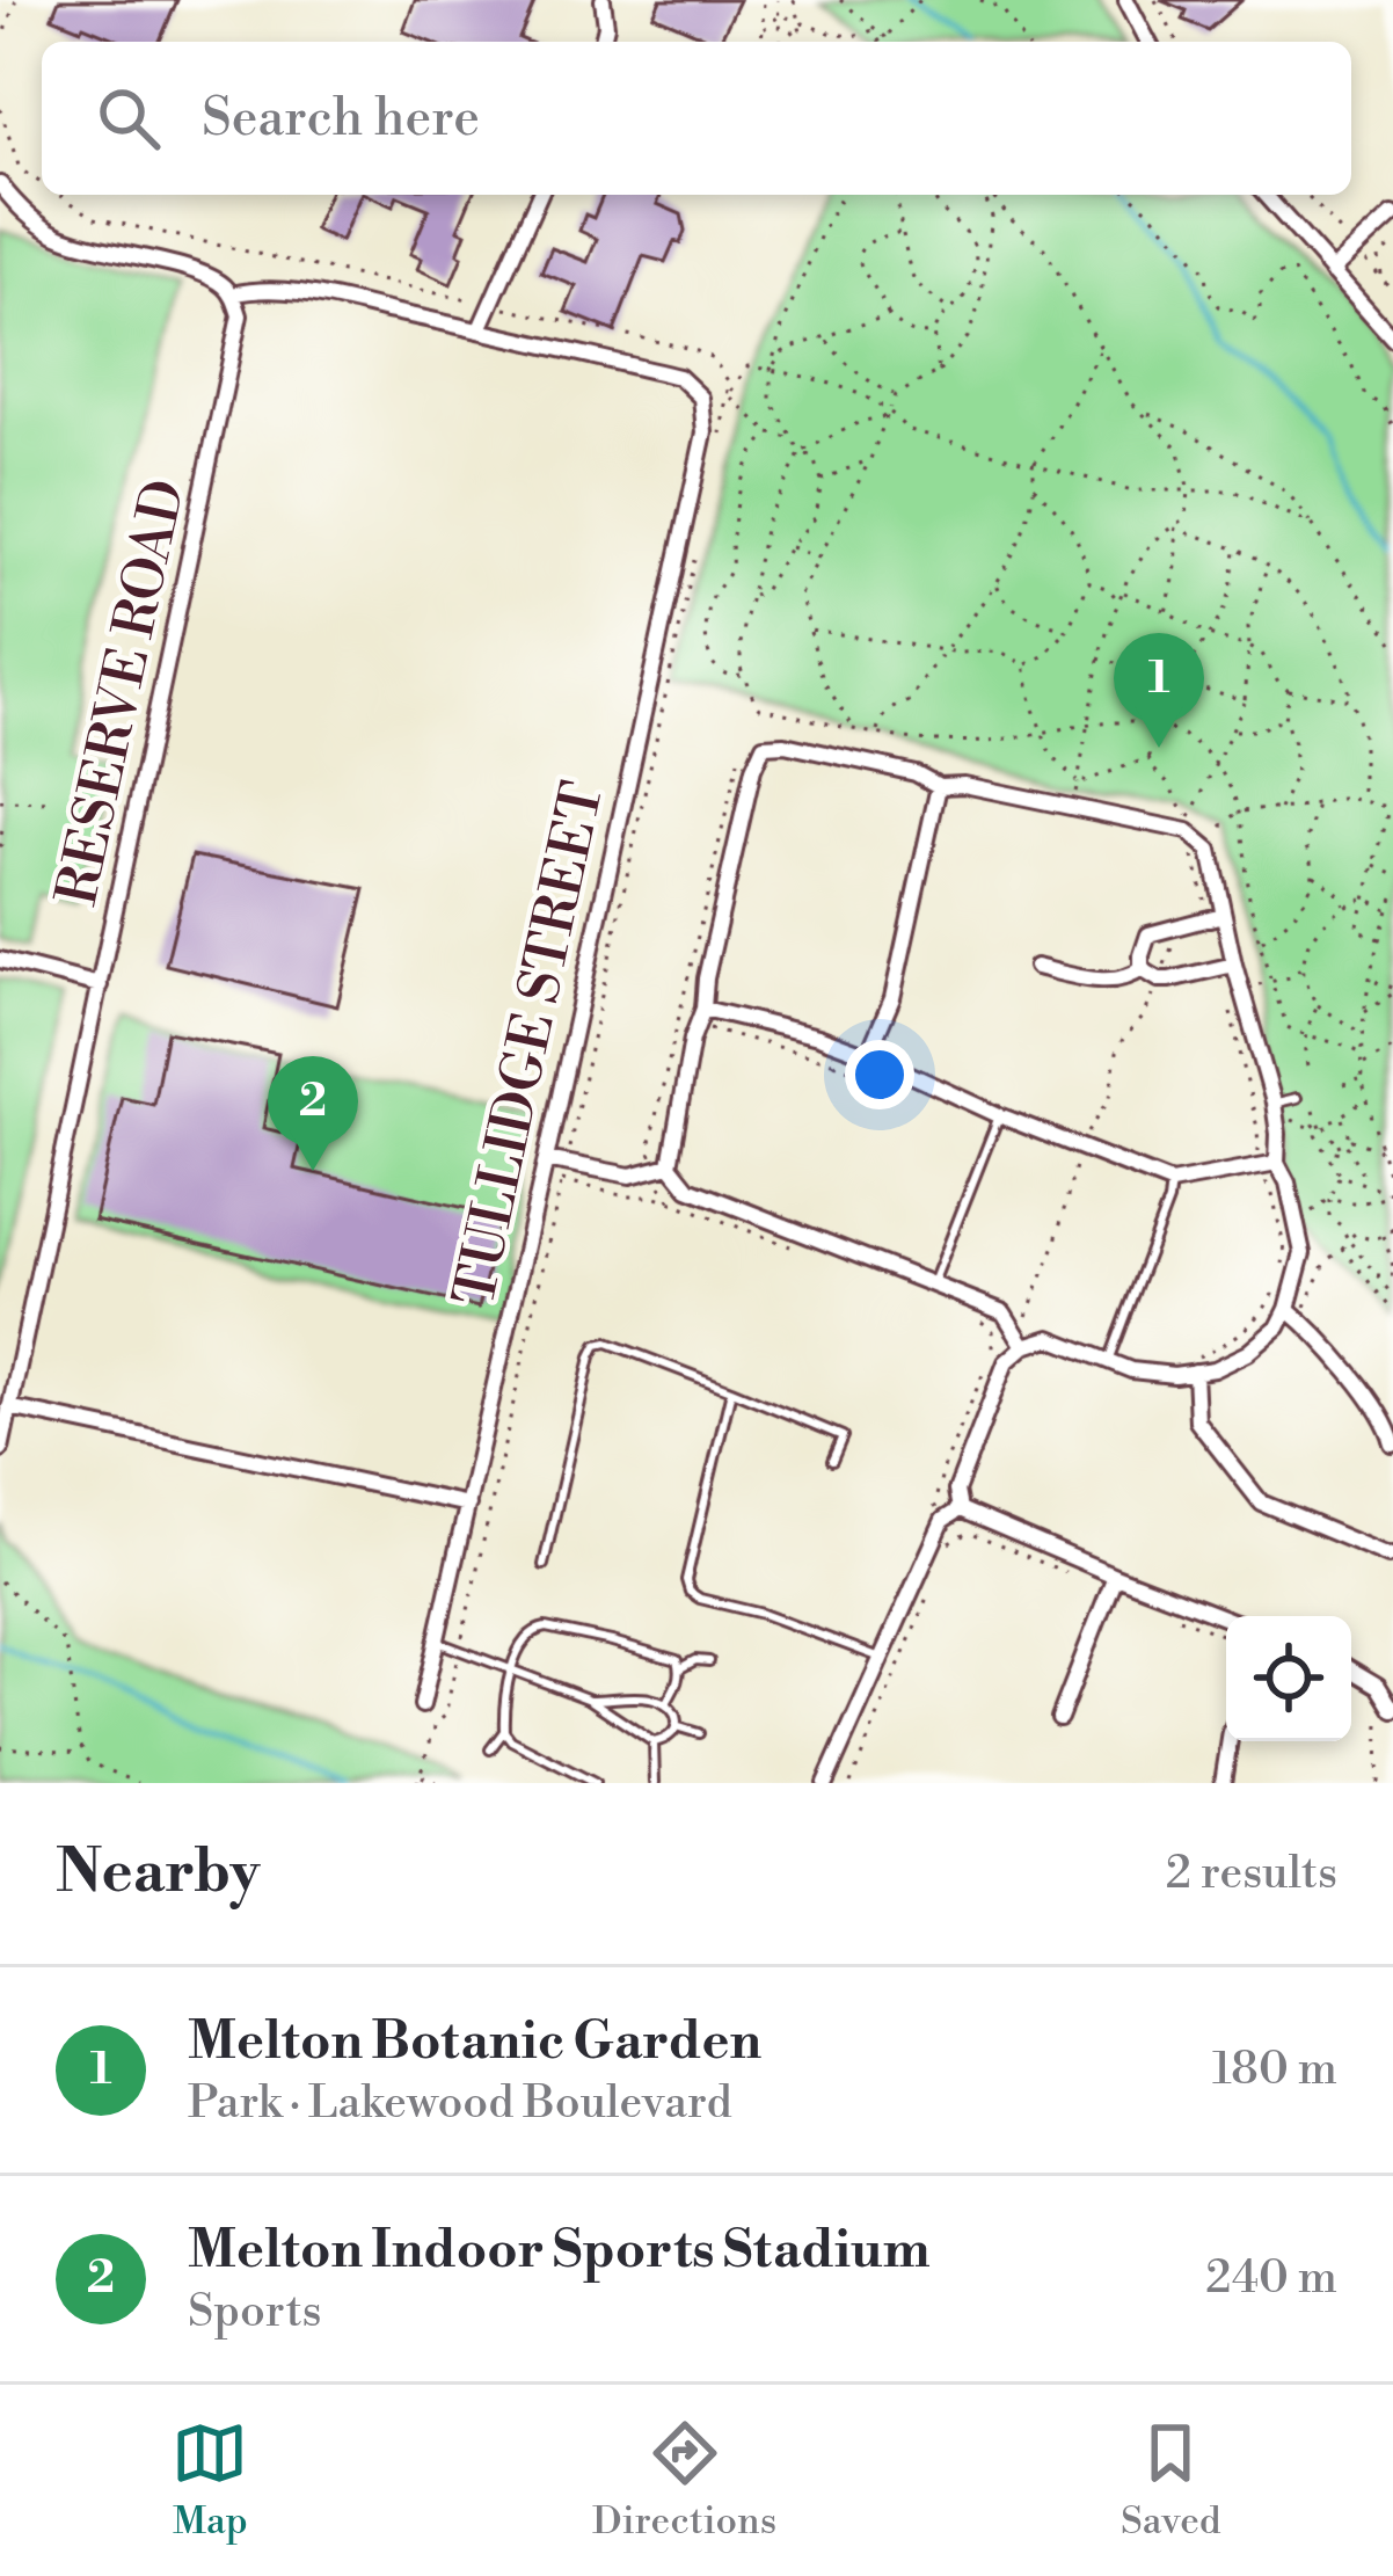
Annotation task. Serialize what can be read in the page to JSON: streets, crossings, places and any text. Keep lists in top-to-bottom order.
{
  "streets": {
    "street": ["RESERVE ROAD", "TULLIDGE STREET"]
  },
  "page": {
    "search": "Search here",
    "pins": ["1", "2"],
    "heading": ["Nearby", "2 results"],
    "list": [
      {
        "mark": "1",
        "name": "Melton Botanic Garden",
        "note": "Park · Lakewood Boulevard",
        "value": "180 m"
      },
      {
        "mark": "2",
        "name": "Melton Indoor Sports Stadium",
        "note": "Sports",
        "value": "240 m"
      }
    ],
    "nav": ["Map", "Directions", "Saved"]
  }
}
